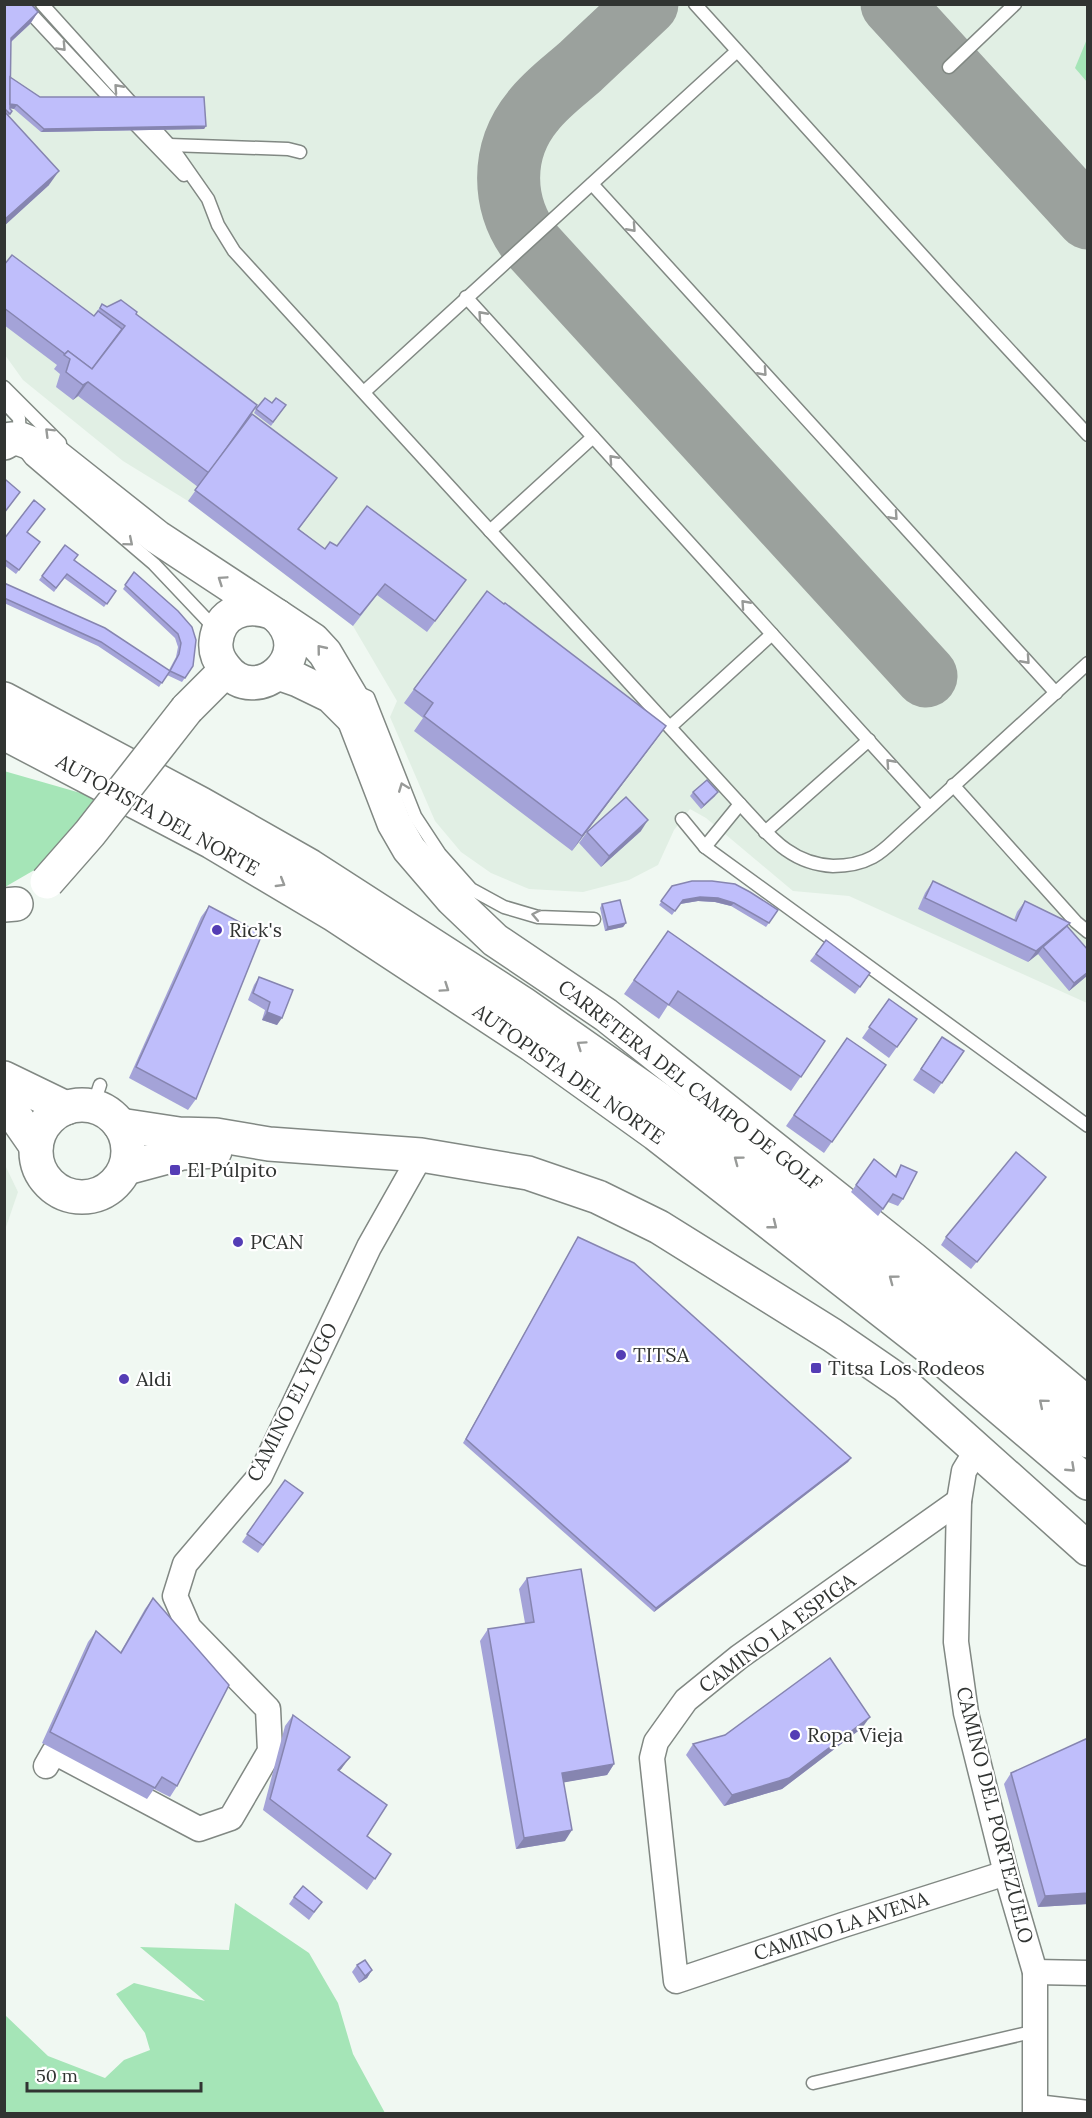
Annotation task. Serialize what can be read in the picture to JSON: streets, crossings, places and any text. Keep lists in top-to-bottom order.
{
  "streets": {
    "main road": ["AUTOPISTA DEL NORTE", "CARRETERA DEL CAMPO DE GOLF"],
    "street": [
      "CAMINO EL YUGO",
      "CAMINO LA ESPIGA",
      "CAMINO DEL PORTEZUELO",
      "CAMINO LA AVENA"
    ]
  },
  "crossings": [
    ["CAMINO LA ESPIGA", "CAMINO DEL PORTEZUELO"],
    ["CAMINO LA ESPIGA", "CAMINO LA AVENA"],
    ["CAMINO DEL PORTEZUELO", "CAMINO LA AVENA"]
  ],
  "places": {
    "other": [
      "Rick's",
      "PCAN",
      "TITSA",
      "Aldi",
      "Ropa Vieja"
    ],
    "transit": ["El Púlpito", "Titsa Los Rodeos"]
  },
  "scale_bar": "50 m"
}
